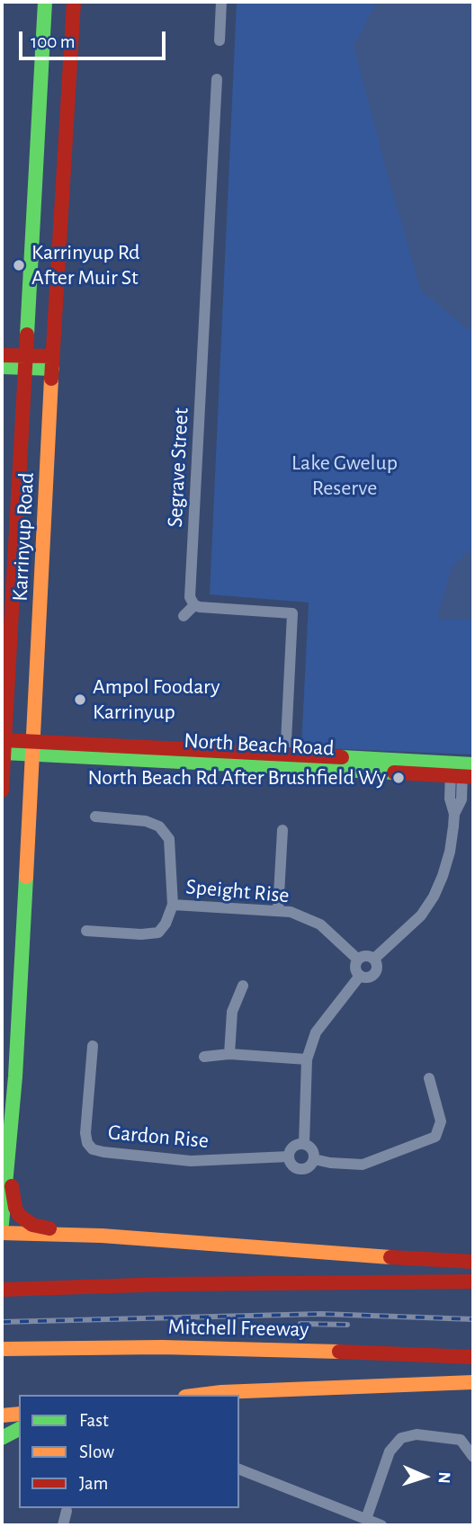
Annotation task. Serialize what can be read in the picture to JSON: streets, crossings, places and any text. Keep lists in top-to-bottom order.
{
  "streets": {
    "main road": ["Karrinyup Road", "North Beach Road", "Mitchell Freeway"],
    "street": ["Segrave Street", "Speight Rise", "Gardon Rise"]
  },
  "crossings": [
    ["Karrinyup Road", "North Beach Road"]
  ],
  "parks": ["Lake Gwelup Reserve"],
  "places": ["Karrinyup Rd After Muir St", "Ampol Foodary Karrinyup", "North Beach Rd After Brushfield Wy"],
  "legend": ["Fast", "Slow", "Jam"],
  "scale_bar": "100 m",
  "north": "right"
}
